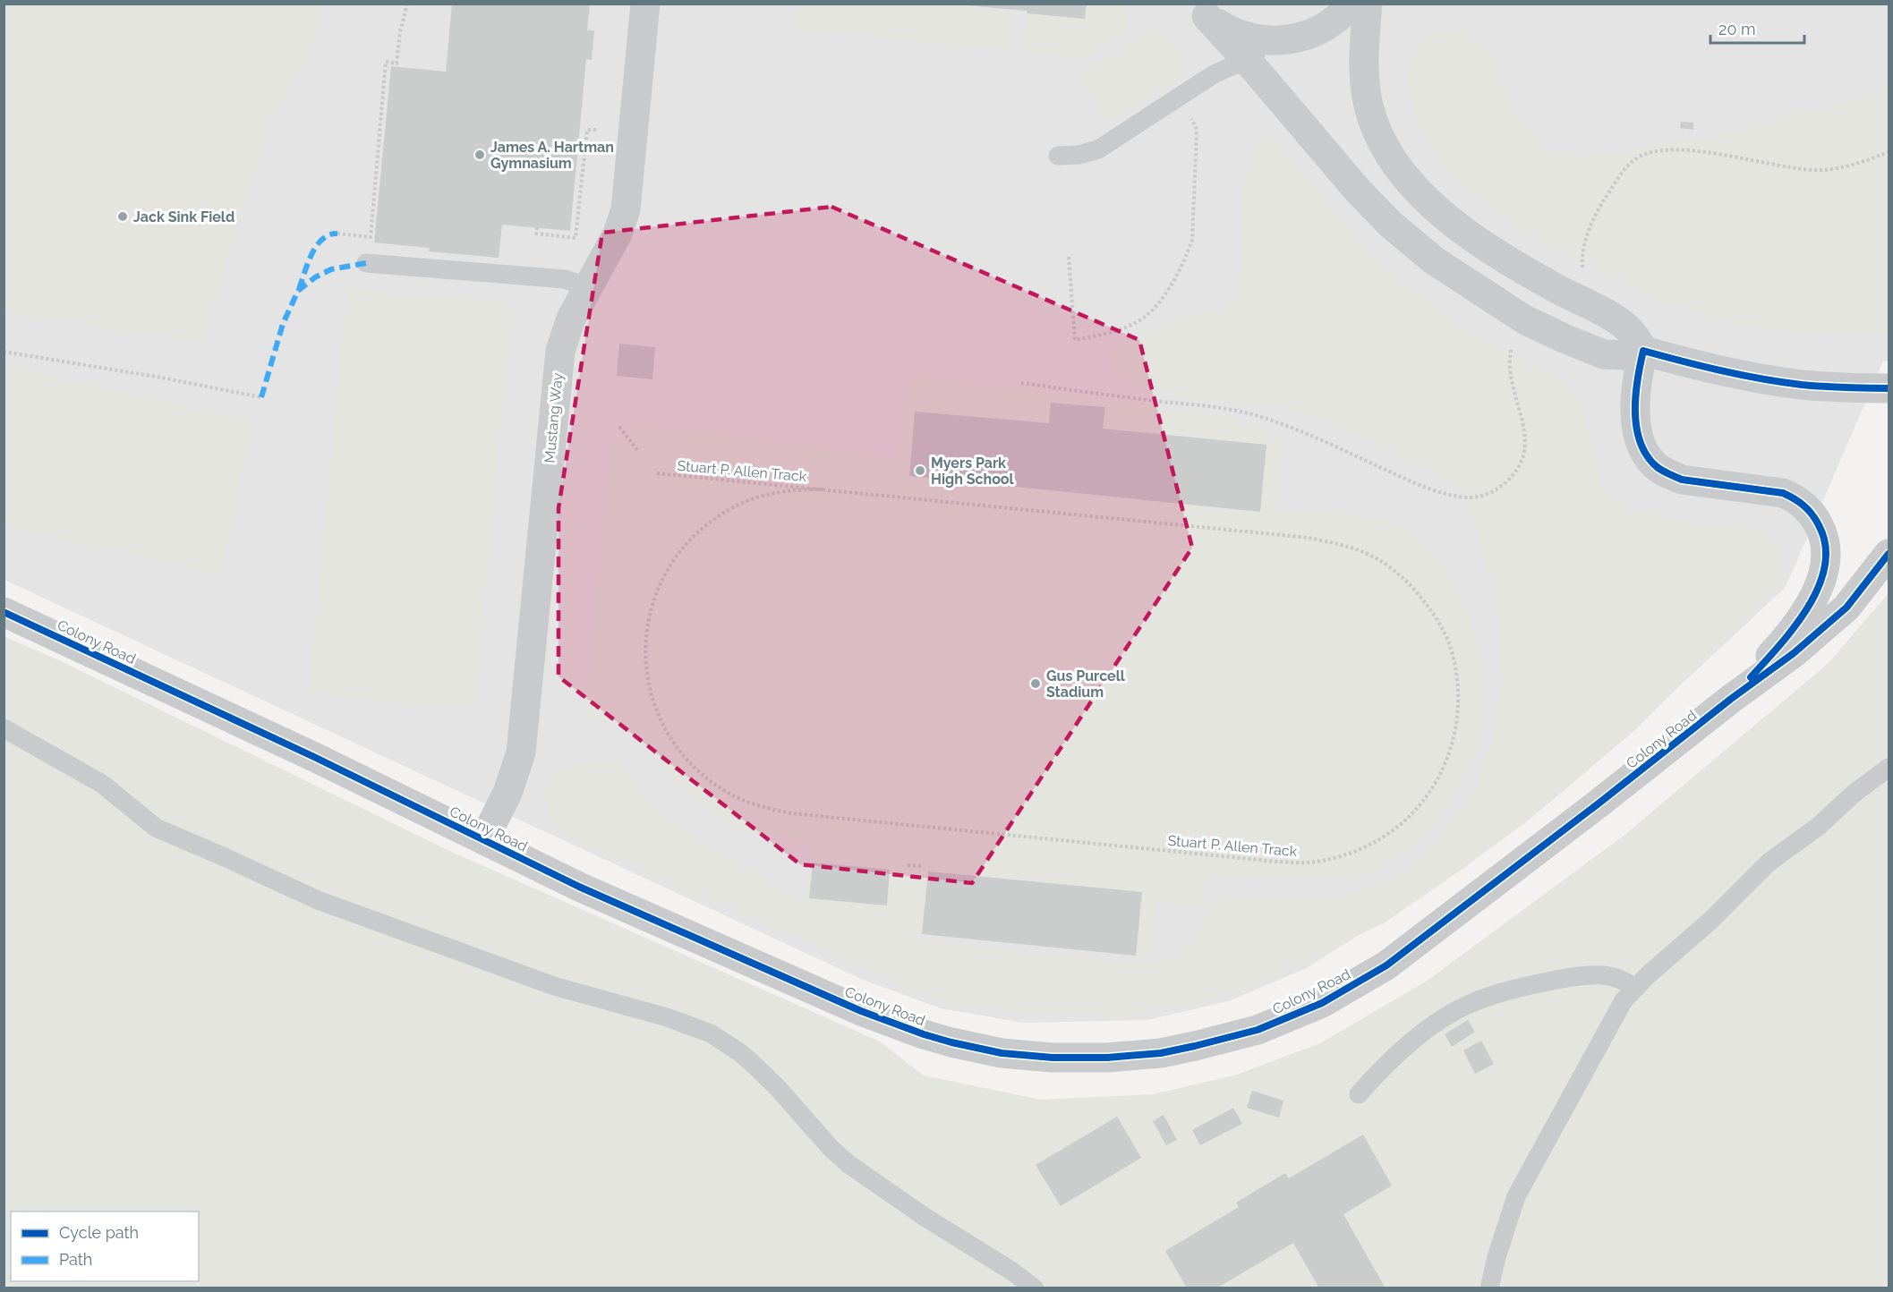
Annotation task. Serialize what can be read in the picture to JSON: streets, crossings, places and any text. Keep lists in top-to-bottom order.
{
  "streets": {
    "street": ["Mustang Way", "Colony Road"],
    "path": ["Stuart P. Allen Track"]
  },
  "crossings": [
    ["Mustang Way", "Colony Road"]
  ],
  "places": [
    "James A. Hartman Gymnasium",
    "Jack Sink Field",
    "Myers Park High School",
    "Gus Purcell Stadium"
  ],
  "legend": ["Cycle path", "Path"],
  "scale_bar": "20 m"
}
